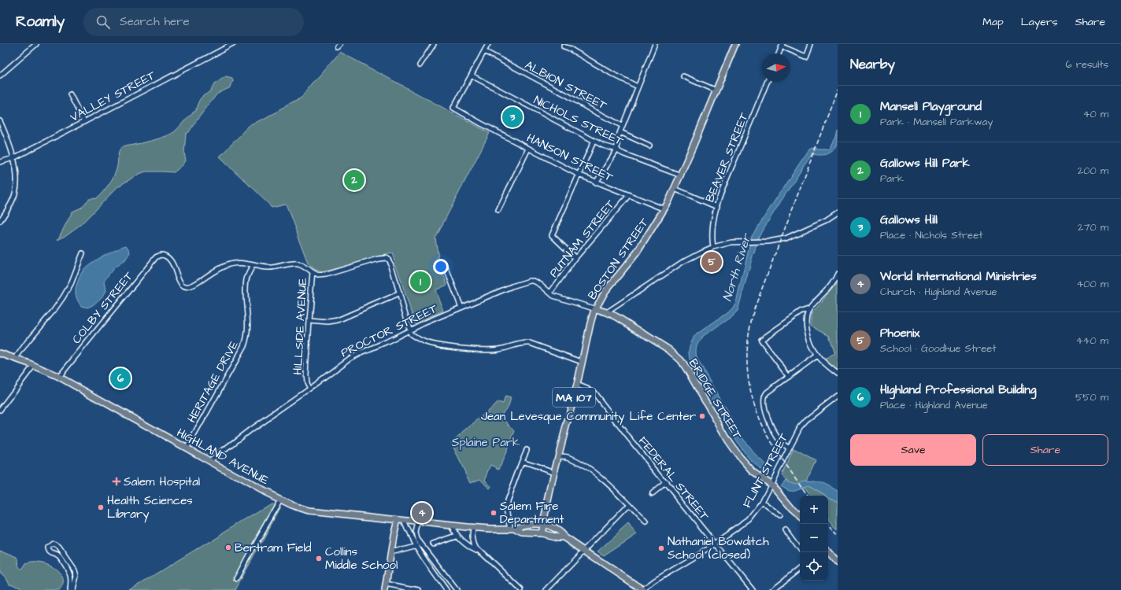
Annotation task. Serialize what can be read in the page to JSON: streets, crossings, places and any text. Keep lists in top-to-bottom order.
{
  "streets": {
    "main road": [
      "BOSTON STREET",
      "MA 107",
      "BRIDGE STREET",
      "HIGHLAND AVENUE"
    ],
    "street": [
      "ALBION STREET",
      "VALLEY STREET",
      "NICHOLS STREET",
      "HANSON STREET",
      "BEAVER STREET",
      "PUTNAM STREET",
      "COLBY STREET",
      "HILLSIDE AVENUE",
      "PROCTOR STREET",
      "HERITAGE DRIVE",
      "FLINT STREET",
      "FEDERAL STREET"
    ]
  },
  "crossings": [
    ["NICHOLS STREET", "HANSON STREET"],
    ["NICHOLS STREET", "BOSTON STREET"],
    ["HANSON STREET", "PUTNAM STREET"],
    ["HANSON STREET", "BOSTON STREET"],
    ["PUTNAM STREET", "PROCTOR STREET"],
    ["BOSTON STREET", "PROCTOR STREET"],
    ["BOSTON STREET", "BRIDGE STREET"],
    ["BOSTON STREET", "FEDERAL STREET"],
    ["COLBY STREET", "HILLSIDE AVENUE"],
    ["COLBY STREET", "HIGHLAND AVENUE"],
    ["HILLSIDE AVENUE", "PROCTOR STREET"],
    ["HILLSIDE AVENUE", "HERITAGE DRIVE"],
    ["PROCTOR STREET", "BRIDGE STREET"],
    ["PROCTOR STREET", "HIGHLAND AVENUE"],
    ["HERITAGE DRIVE", "HIGHLAND AVENUE"],
    ["BRIDGE STREET", "FLINT STREET"],
    ["FLINT STREET", "FEDERAL STREET"]
  ],
  "water": ["North River"],
  "parks": ["Splaine Park"],
  "places": {
    "other": [
      "Jean Levesque Community Life Center",
      "Health Sciences Library",
      "Salem Fire Department",
      "Bertram Field",
      "Nathaniel Bowditch School (closed)",
      "Collins Middle School"
    ],
    "health": ["Salem Hospital"]
  },
  "north": "right",
  "page": {
    "header": "Roamly",
    "search": "Search here",
    "nav": ["Map", "Layers", "Share"],
    "heading": ["Nearby", "6 results"],
    "list": [
      {
        "mark": "1",
        "name": "Mansell Playground",
        "note": "Park · Mansell Parkway",
        "value": "40 m"
      },
      {
        "mark": "2",
        "name": "Gallows Hill Park",
        "note": "Park",
        "value": "200 m"
      },
      {
        "mark": "3",
        "name": "Gallows Hill",
        "note": "Place · Nichols Street",
        "value": "270 m"
      },
      {
        "mark": "4",
        "name": "World International Ministries",
        "note": "Church · Highland Avenue",
        "value": "400 m"
      },
      {
        "mark": "5",
        "name": "Phoenix",
        "note": "School · Goodhue Street",
        "value": "440 m"
      },
      {
        "mark": "6",
        "name": "HIghland Professional Building",
        "note": "Place · Highland Avenue",
        "value": "550 m"
      }
    ],
    "pins": [
      "3",
      "2",
      "5",
      "1",
      "6",
      "4"
    ],
    "buttons": ["Save", "Share"],
    "map_buttons": ["+", "−"]
  }
}
